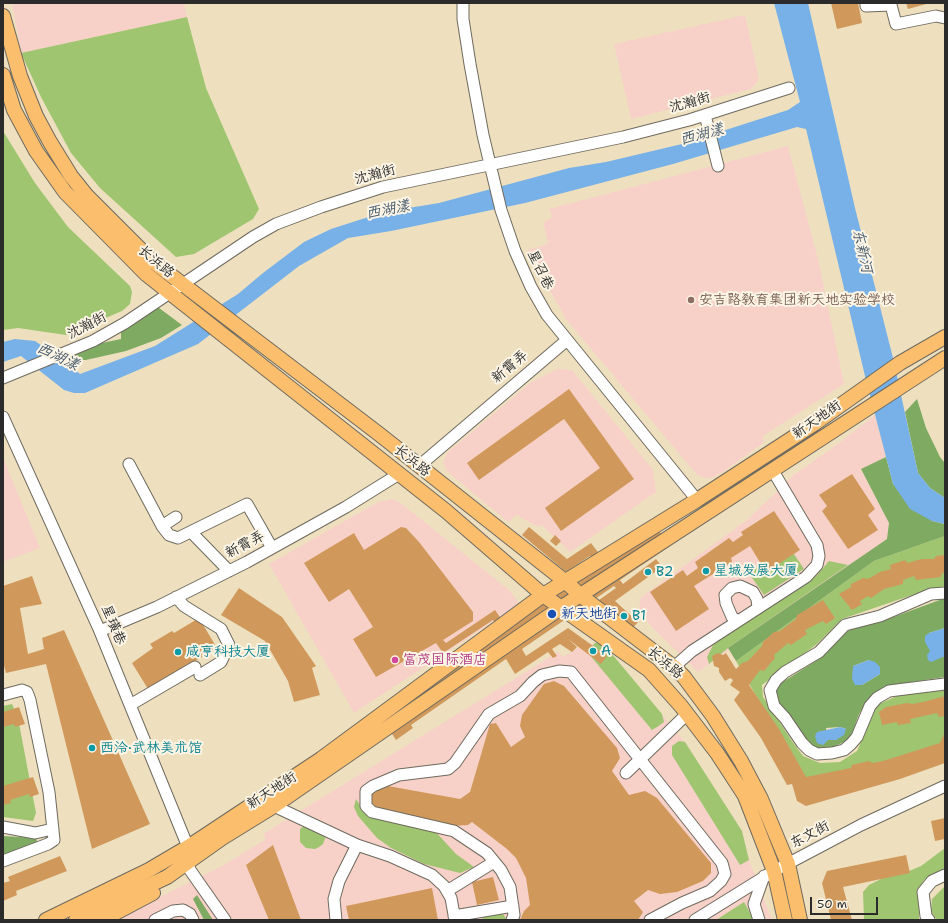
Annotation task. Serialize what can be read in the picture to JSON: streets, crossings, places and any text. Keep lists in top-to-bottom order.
{
  "streets": {
    "main road": ["长浜路", "新天地街"],
    "street": [
      "沈瀚街",
      "星召巷",
      "新霄弄",
      "星璜巷",
      "东文街"
    ]
  },
  "crossings": [
    ["沈瀚街", "长浜路"],
    ["沈瀚街", "星召巷"],
    ["长浜路", "新霄弄"],
    ["长浜路", "新天地街"],
    ["长浜路", "东文街"],
    ["星召巷", "新霄弄"],
    ["星召巷", "新天地街"],
    ["新霄弄", "星璜巷"],
    ["新天地街", "星璜巷"]
  ],
  "water": ["西湖漾", "东新河"],
  "places": [
    "安吉路教育集团新天地实验学校",
    "星城发展大厦",
    "B2",
    "新天地街",
    "B1",
    "A",
    "咸亨科技大厦",
    "富茂国际酒店",
    "西泠·武林美术馆"
  ],
  "scale_bar": "50 m"
}
